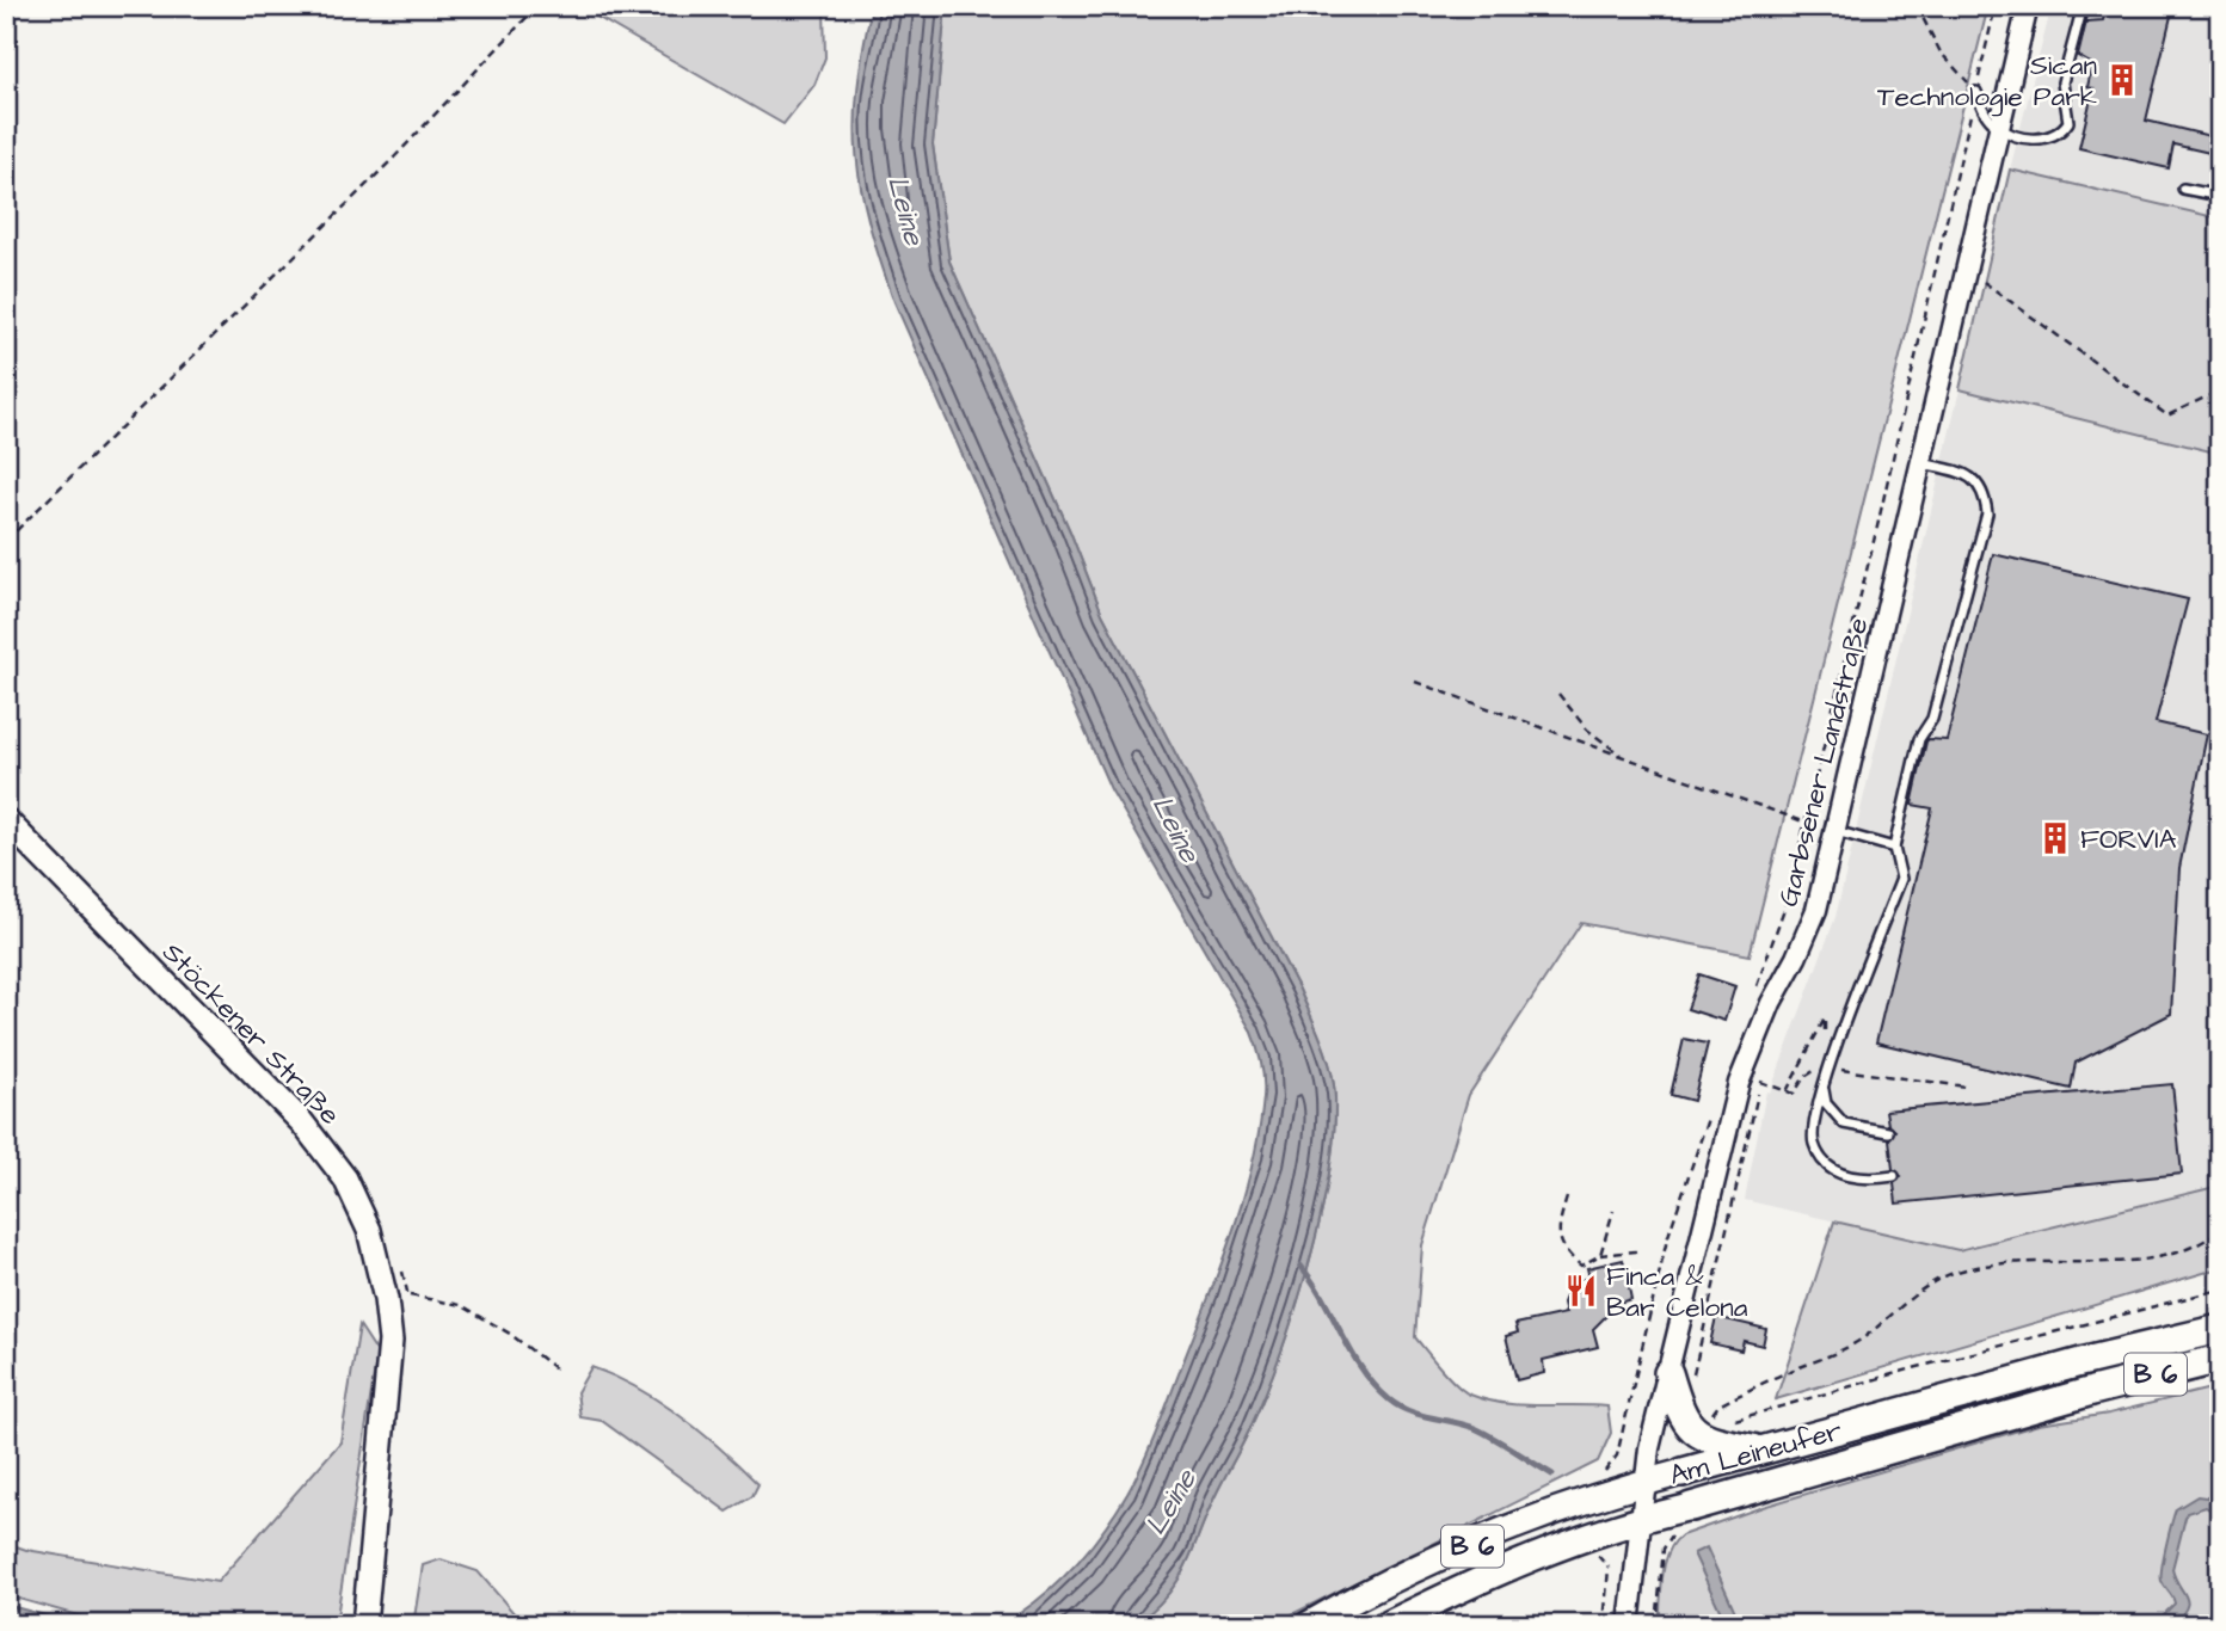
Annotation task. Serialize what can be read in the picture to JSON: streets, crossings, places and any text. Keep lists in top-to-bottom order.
{
  "streets": {
    "highway": ["B 6", "Am Leineufer"],
    "main road": ["Stöckener Straße"],
    "street": ["Garbsener Landstraße"]
  },
  "crossings": [
    ["Garbsener Landstraße", "Am Leineufer"]
  ],
  "water": ["Leine"],
  "places": {
    "building": ["Sican Technologie Park", "FORVIA"],
    "restaurant": ["Finca & Bar Celona"]
  }
}
